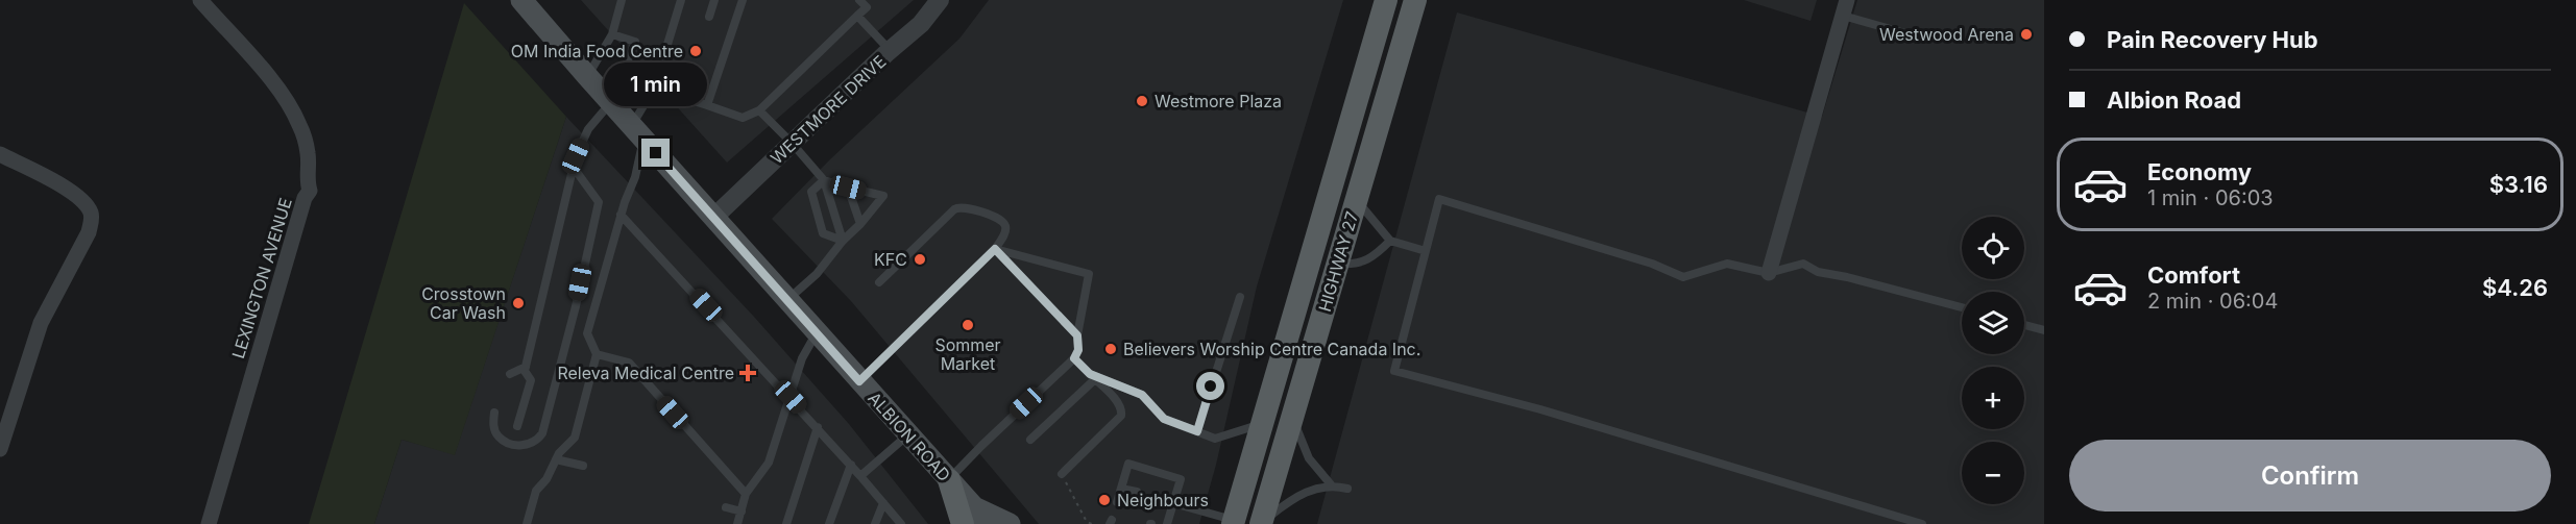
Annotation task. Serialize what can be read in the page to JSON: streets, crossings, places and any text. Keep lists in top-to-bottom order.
{
  "streets": {
    "main road": ["HIGHWAY 27", "ALBION ROAD"],
    "street": ["WESTMORE DRIVE", "LEXINGTON AVENUE"]
  },
  "crossings": [
    ["WESTMORE DRIVE", "ALBION ROAD"]
  ],
  "places": {
    "other": [
      "Westwood Arena",
      "OM India Food Centre",
      "Westmore Plaza",
      "KFC",
      "Crosstown Car Wash",
      "Sommer Market",
      "Believers Worship Centre Canada Inc.",
      "Neighbours"
    ],
    "health": ["Releva Medical Centre"]
  },
  "page": {
    "banner": ["Pain Recovery Hub", "Albion Road"],
    "bubble": "1 min",
    "list": [
      {
        "name": "Economy",
        "note": "1 min · 06:03",
        "value": "$3.16"
      },
      {
        "name": "Comfort",
        "note": "2 min · 06:04",
        "value": "$4.26"
      }
    ],
    "map_buttons": ["+", "−"],
    "buttons": "Confirm"
  }
}
